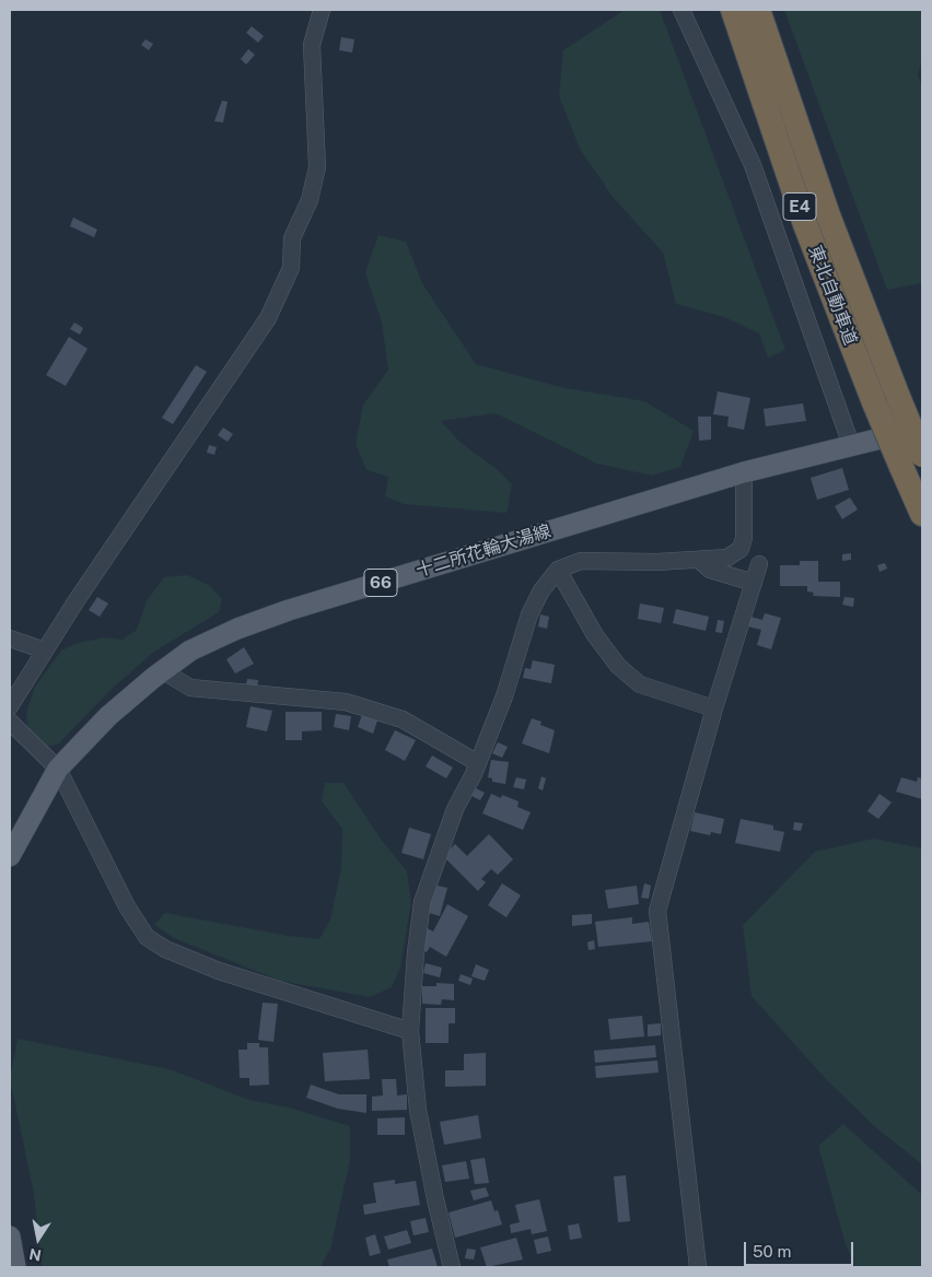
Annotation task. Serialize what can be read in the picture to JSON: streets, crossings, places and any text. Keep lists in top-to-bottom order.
{
  "streets": {
    "highway": ["E4", "東北自動車道"],
    "main road": ["十二所花輪大湯線", "66"]
  },
  "scale_bar": "50 m",
  "north": "bottom"
}
